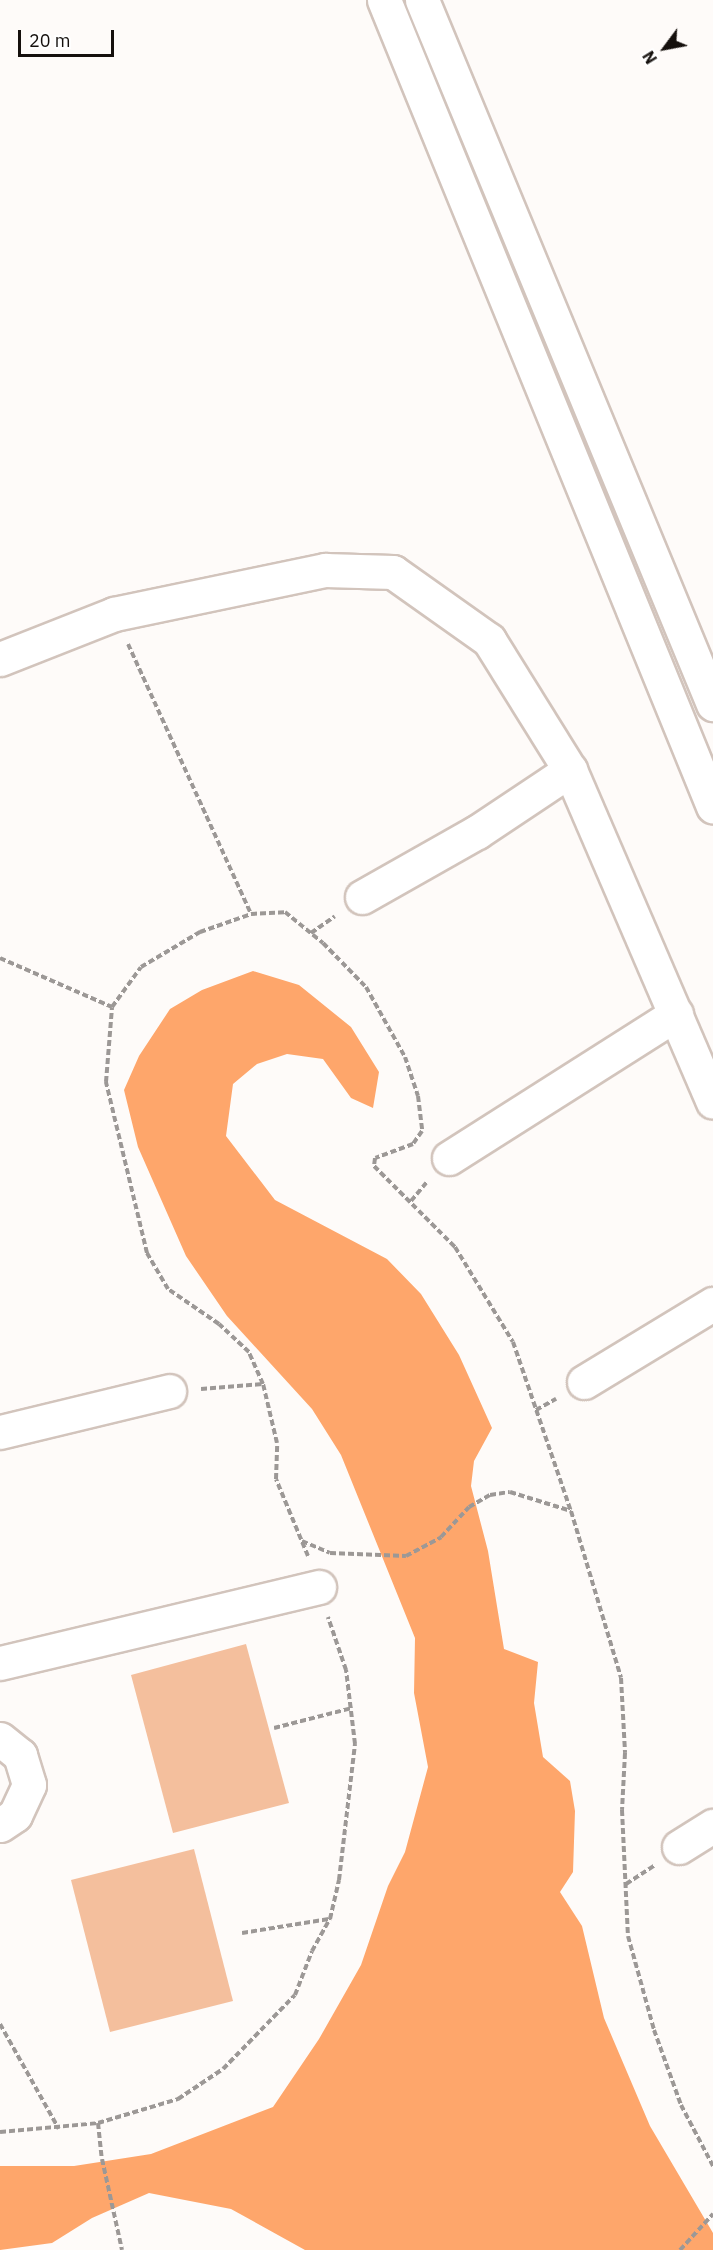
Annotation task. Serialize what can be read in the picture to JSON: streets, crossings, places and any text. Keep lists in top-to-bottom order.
{
  "scale_bar": "20 m",
  "north": "bottom left"
}
